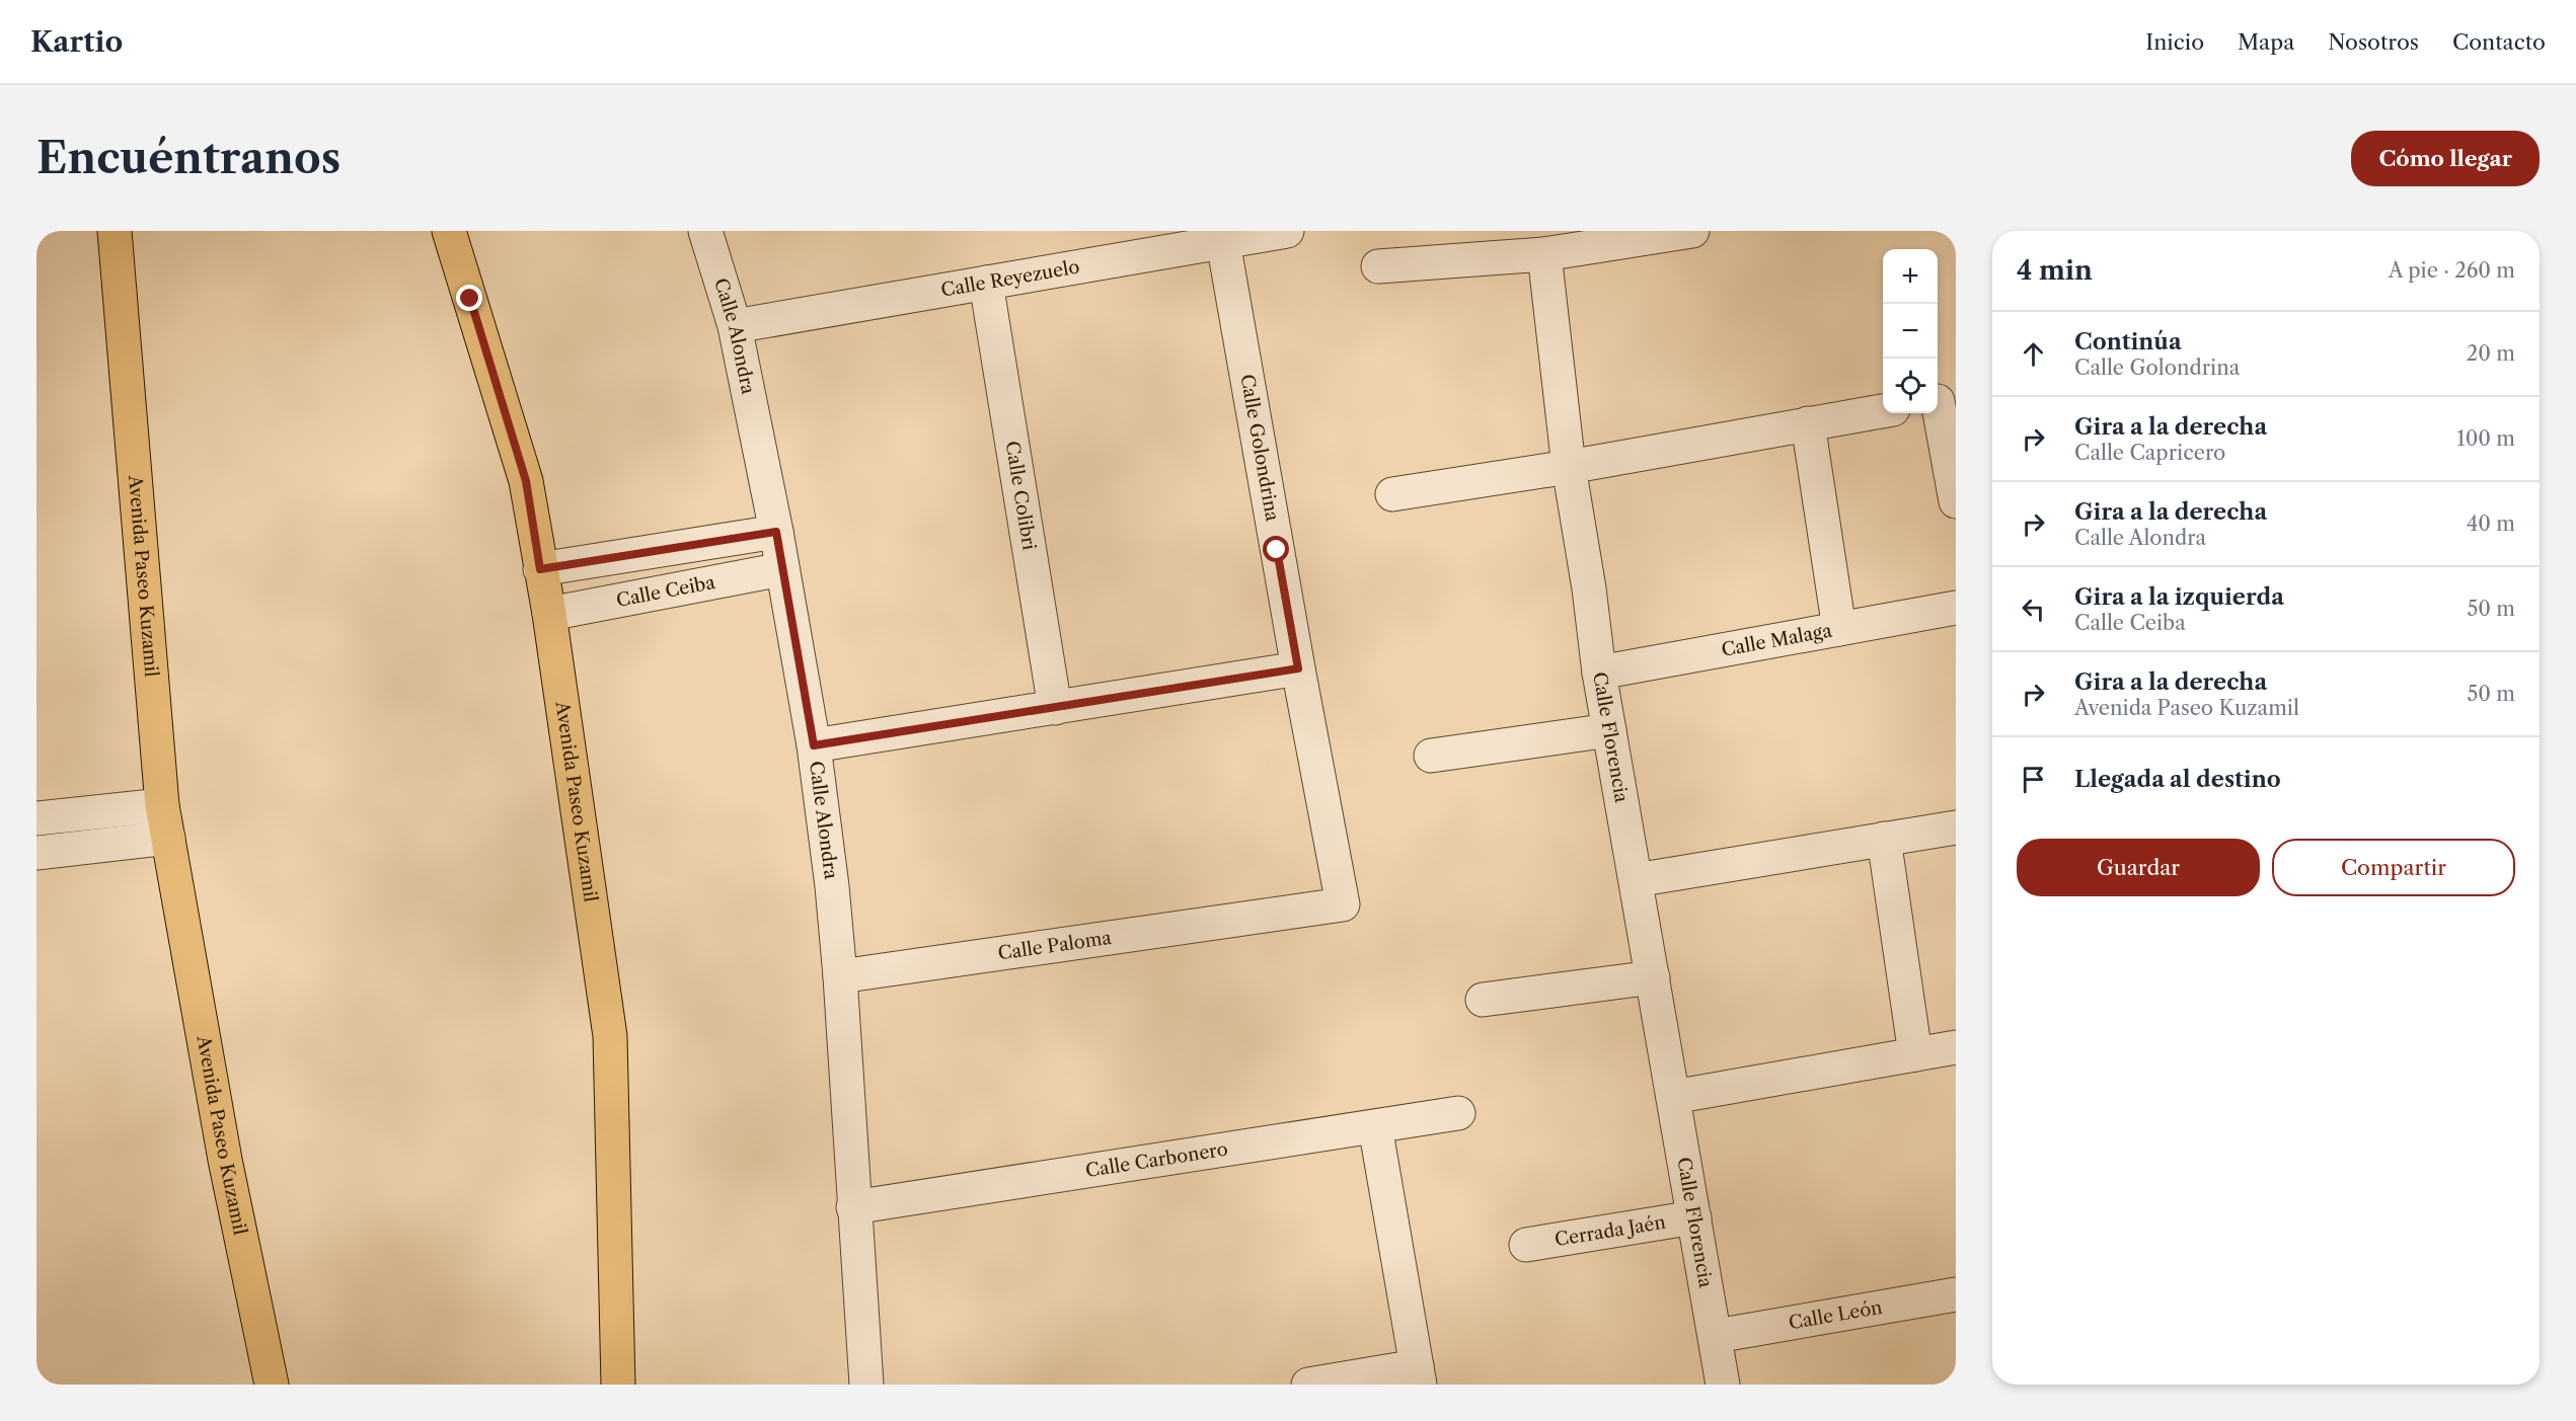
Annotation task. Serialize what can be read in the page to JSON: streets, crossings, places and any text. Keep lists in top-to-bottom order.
{
  "streets": {
    "main road": ["Avenida Paseo Kuzamil"],
    "street": [
      "Calle Reyezuelo",
      "Calle Alondra",
      "Calle Golondrina",
      "Calle Colibri",
      "Calle Ceiba",
      "Calle Malaga",
      "Calle Florencia",
      "Calle Paloma",
      "Calle Carbonero",
      "Cerrada Jaén",
      "Calle León"
    ]
  },
  "crossings": [
    ["Calle Reyezuelo", "Calle Alondra"],
    ["Calle Reyezuelo", "Calle Golondrina"],
    ["Calle Reyezuelo", "Calle Colibri"],
    ["Calle Alondra", "Calle Ceiba"],
    ["Calle Alondra", "Calle Paloma"],
    ["Calle Alondra", "Calle Carbonero"],
    ["Calle Golondrina", "Calle Paloma"],
    ["Avenida Paseo Kuzamil", "Calle Ceiba"],
    ["Calle Malaga", "Calle Florencia"],
    ["Calle Florencia", "Cerrada Jaén"],
    ["Calle Florencia", "Calle León"]
  ],
  "page": {
    "header": "Kartio",
    "nav": [
      "Inicio",
      "Mapa",
      "Nosotros",
      "Contacto"
    ],
    "buttons": [
      "Cómo llegar",
      ["Guardar", "Compartir"]
    ],
    "title": "Encuéntranos",
    "heading": ["4 min", "A pie · 260 m"],
    "map_buttons": ["+", "−"],
    "list": [
      ["Continúa", "Calle Golondrina", "20 m"],
      ["Gira a la derecha", "Calle Capricero", "100 m"],
      ["Gira a la derecha", "Calle Alondra", "40 m"],
      ["Gira a la izquierda", "Calle Ceiba", "50 m"],
      ["Gira a la derecha", "Avenida Paseo Kuzamil", "50 m"],
      "Llegada al destino"
    ]
  }
}
